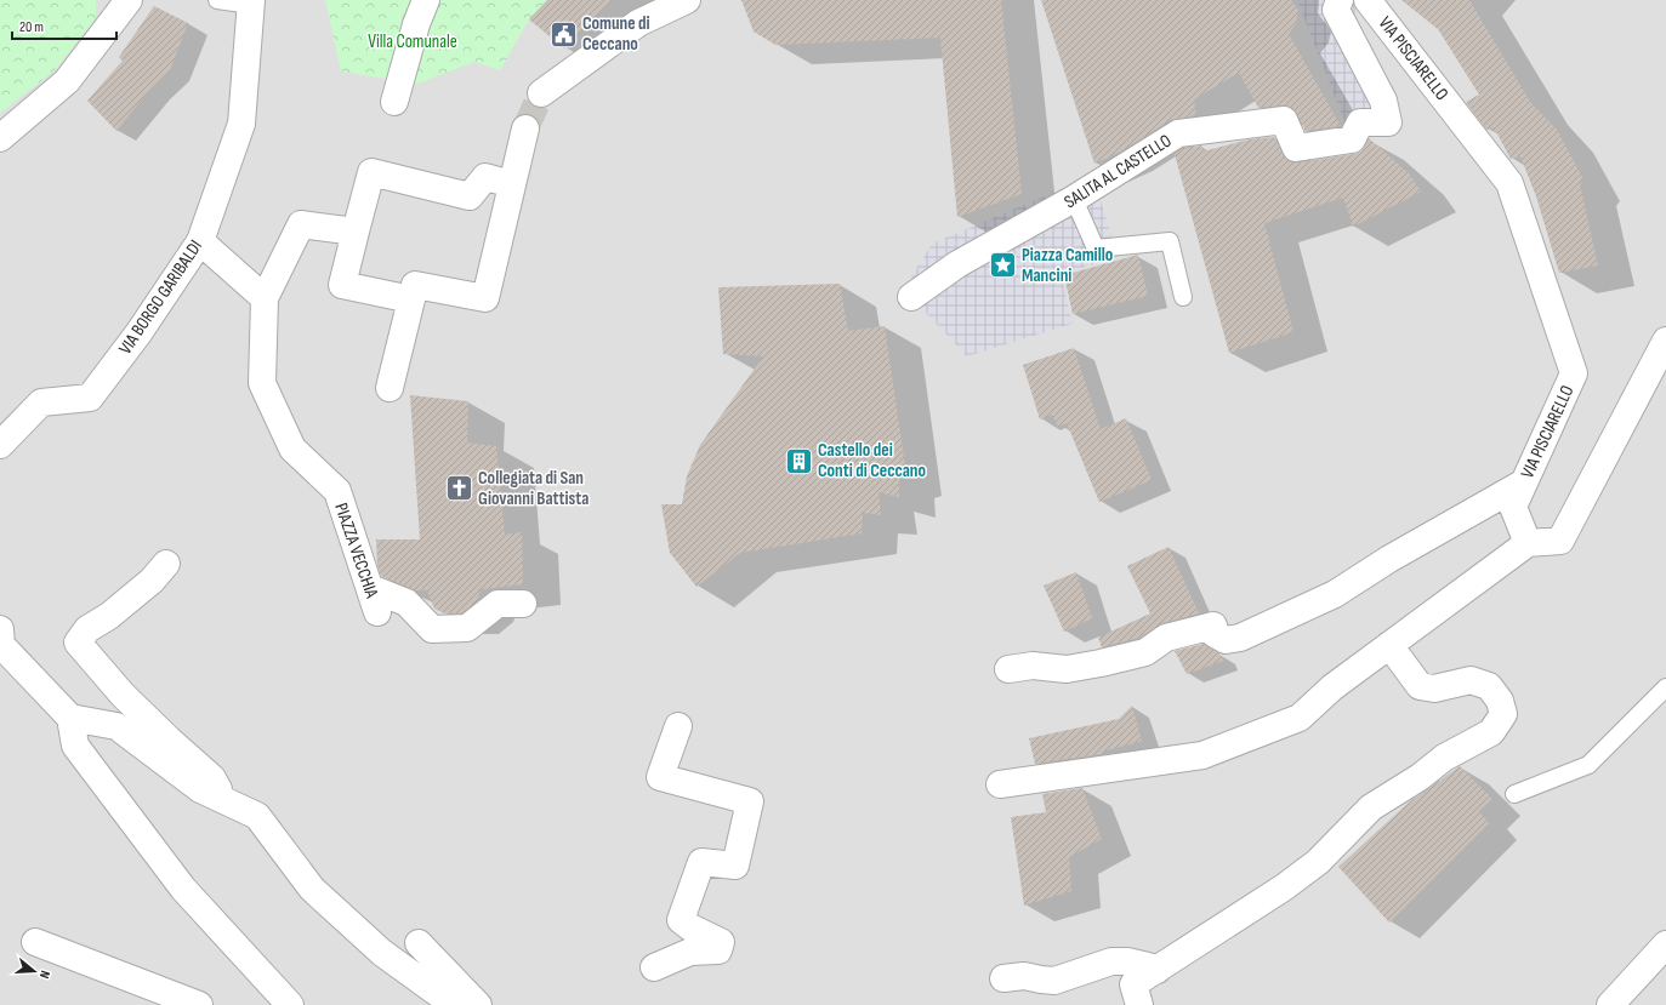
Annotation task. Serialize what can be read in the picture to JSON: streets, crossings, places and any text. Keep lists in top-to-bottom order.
{
  "streets": {
    "street": [
      "VIA PISCIARELLO",
      "SALITA AL CASTELLO",
      "VIA BORGO GARIBALDI",
      "PIAZZA VECCHIA"
    ]
  },
  "parks": ["Villa Comunale"],
  "places": {
    "public building": ["Comune di Ceccano"],
    "place": ["Piazza Camillo Mancini"],
    "building": ["Castello dei Conti di Ceccano"],
    "church": ["Collegiata di San Giovanni Battista"]
  },
  "scale_bar": "20 m",
  "north": "right"
}
